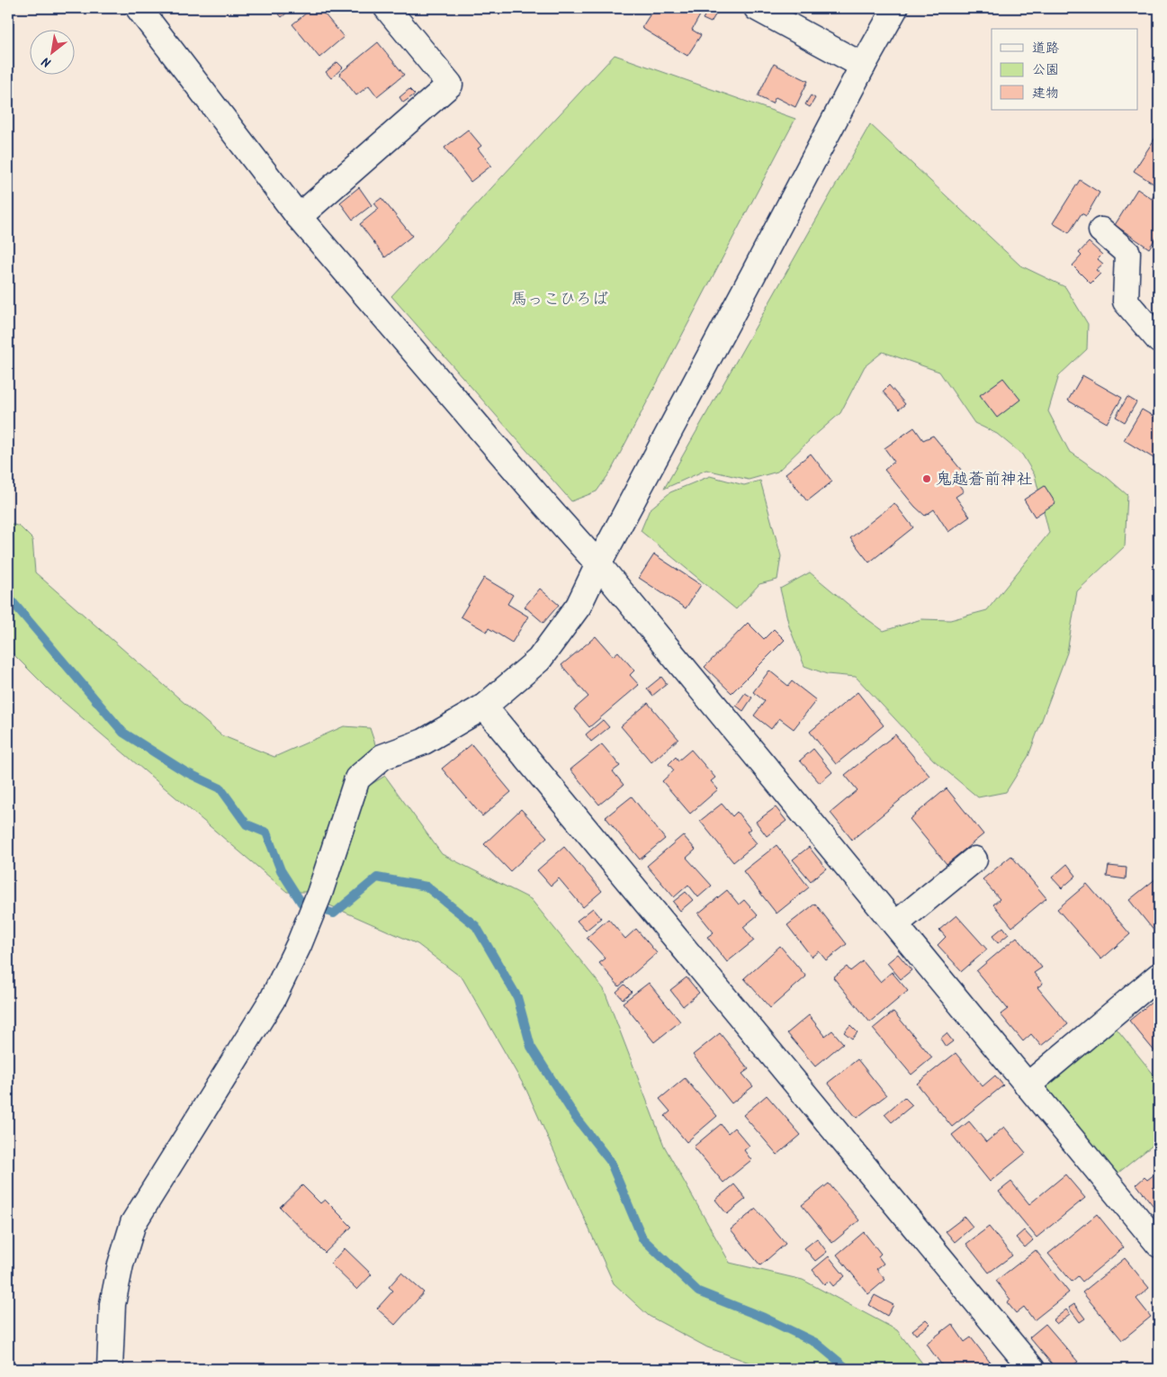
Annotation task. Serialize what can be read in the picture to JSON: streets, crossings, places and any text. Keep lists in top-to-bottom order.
{
  "parks": ["馬っこひろば"],
  "places": ["鬼越蒼前神社"],
  "legend": ["道路", "公園", "建物"],
  "north": "bottom left"
}
